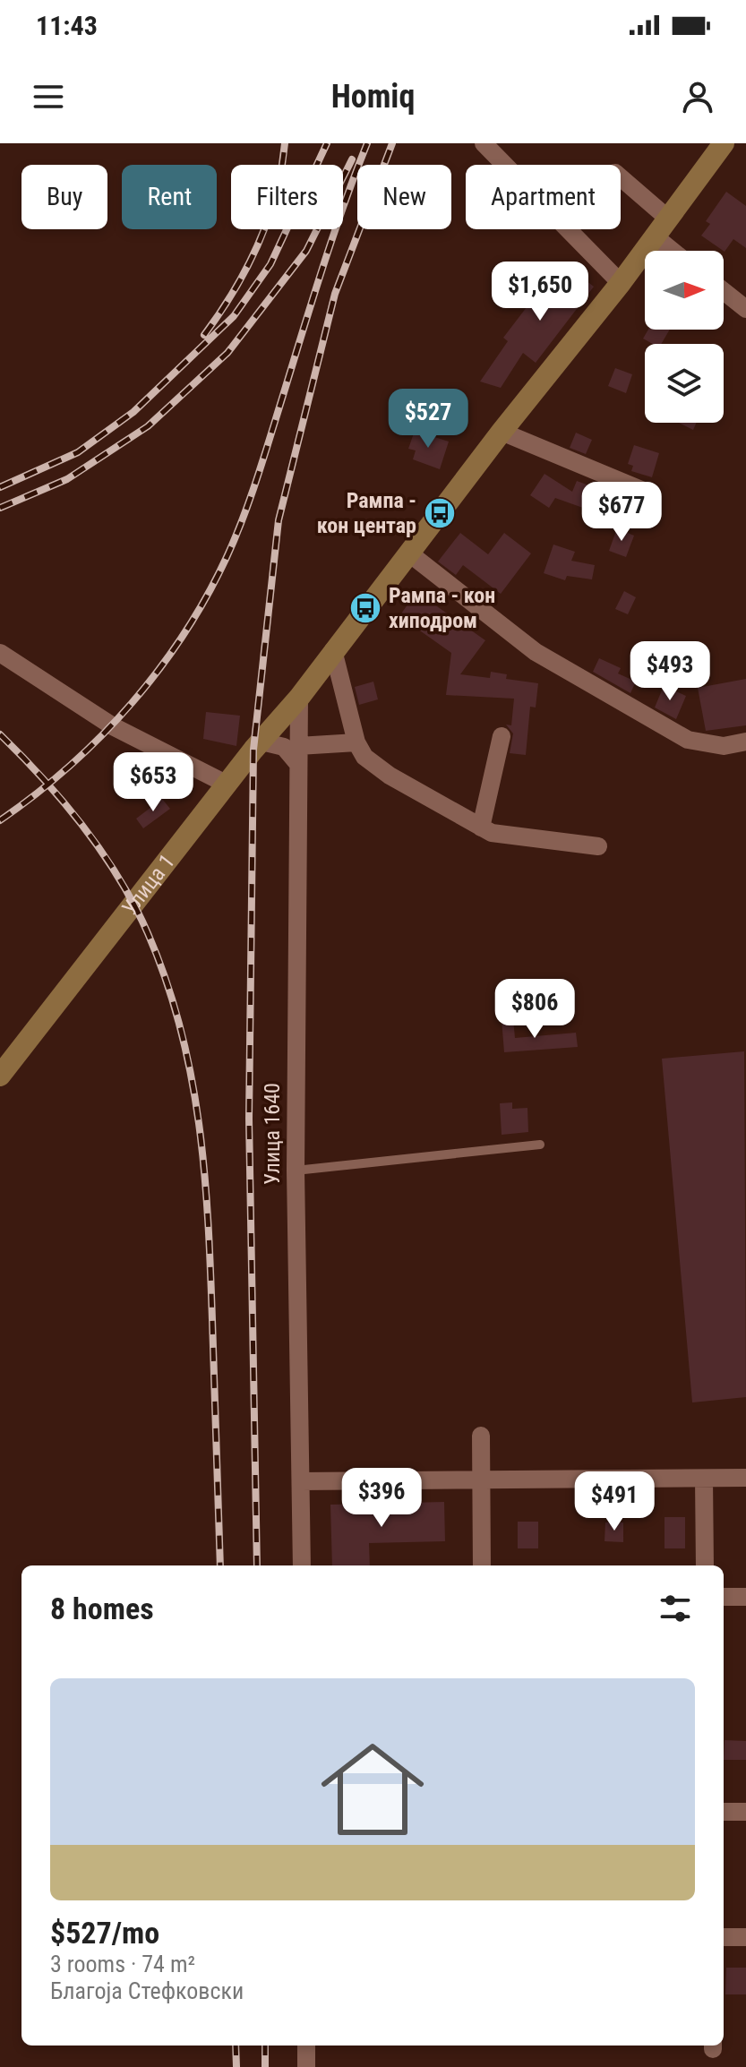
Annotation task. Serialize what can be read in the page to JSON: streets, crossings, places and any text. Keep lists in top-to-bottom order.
{
  "streets": {
    "main road": ["Улица 1"],
    "street": ["Улица 1640"]
  },
  "crossings": [
    ["Улица 1", "Улица 1640"]
  ],
  "places": {
    "bus stop": ["Рампа - кон центар", "Рампа - кон хиподром"]
  },
  "north": "right",
  "page": {
    "status": "11:43",
    "header": "Homiq",
    "chip": [
      "Buy",
      "Rent",
      "Filters",
      "New",
      "Apartment"
    ],
    "price": [
      "$1,650",
      "$527",
      "$677",
      "$493",
      "$653",
      "$806",
      "$396",
      "$491"
    ],
    "heading": "8 homes",
    "list": [
      {
        "name": "$527/mo",
        "note": "3 rooms · 74 m² · Благоја Стефковски"
      }
    ]
  }
}
